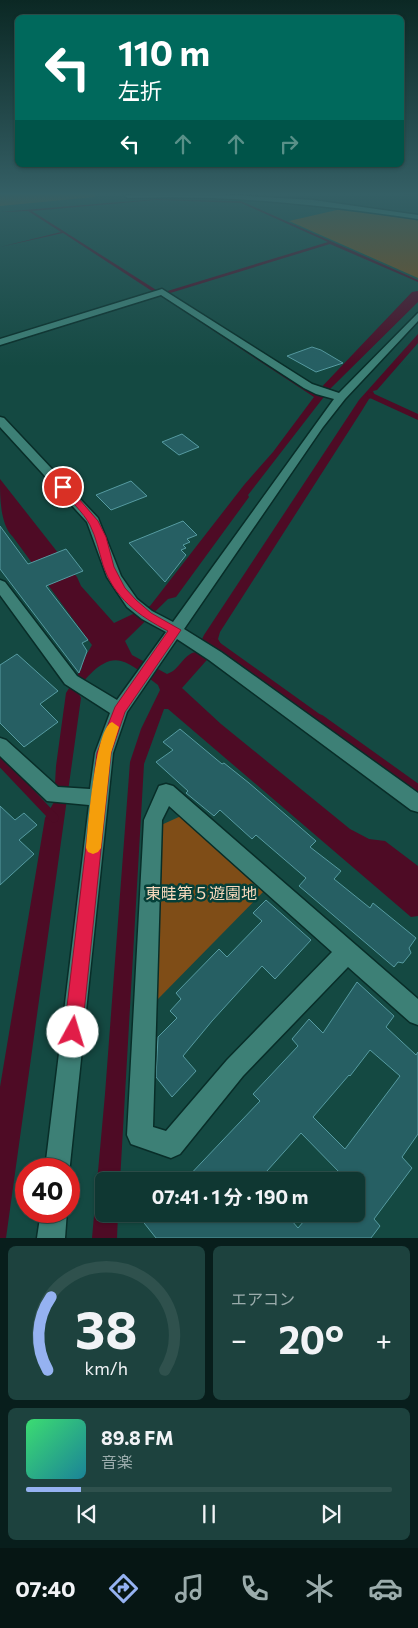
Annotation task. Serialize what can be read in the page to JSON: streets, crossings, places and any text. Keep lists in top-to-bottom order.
{
  "parks": ["東畦第５遊園地"],
  "page": {
    "turn": ["110 m", "左折"],
    "limit": "40",
    "trip": "07:41 · 1 分 · 190 m",
    "tile": "エアコン",
    "heat": ["−", "20°", "+"],
    "song": ["89.8 FM", "音楽"],
    "tabs": "07:40",
    "gauge": ["38", "km/h"]
  }
}
